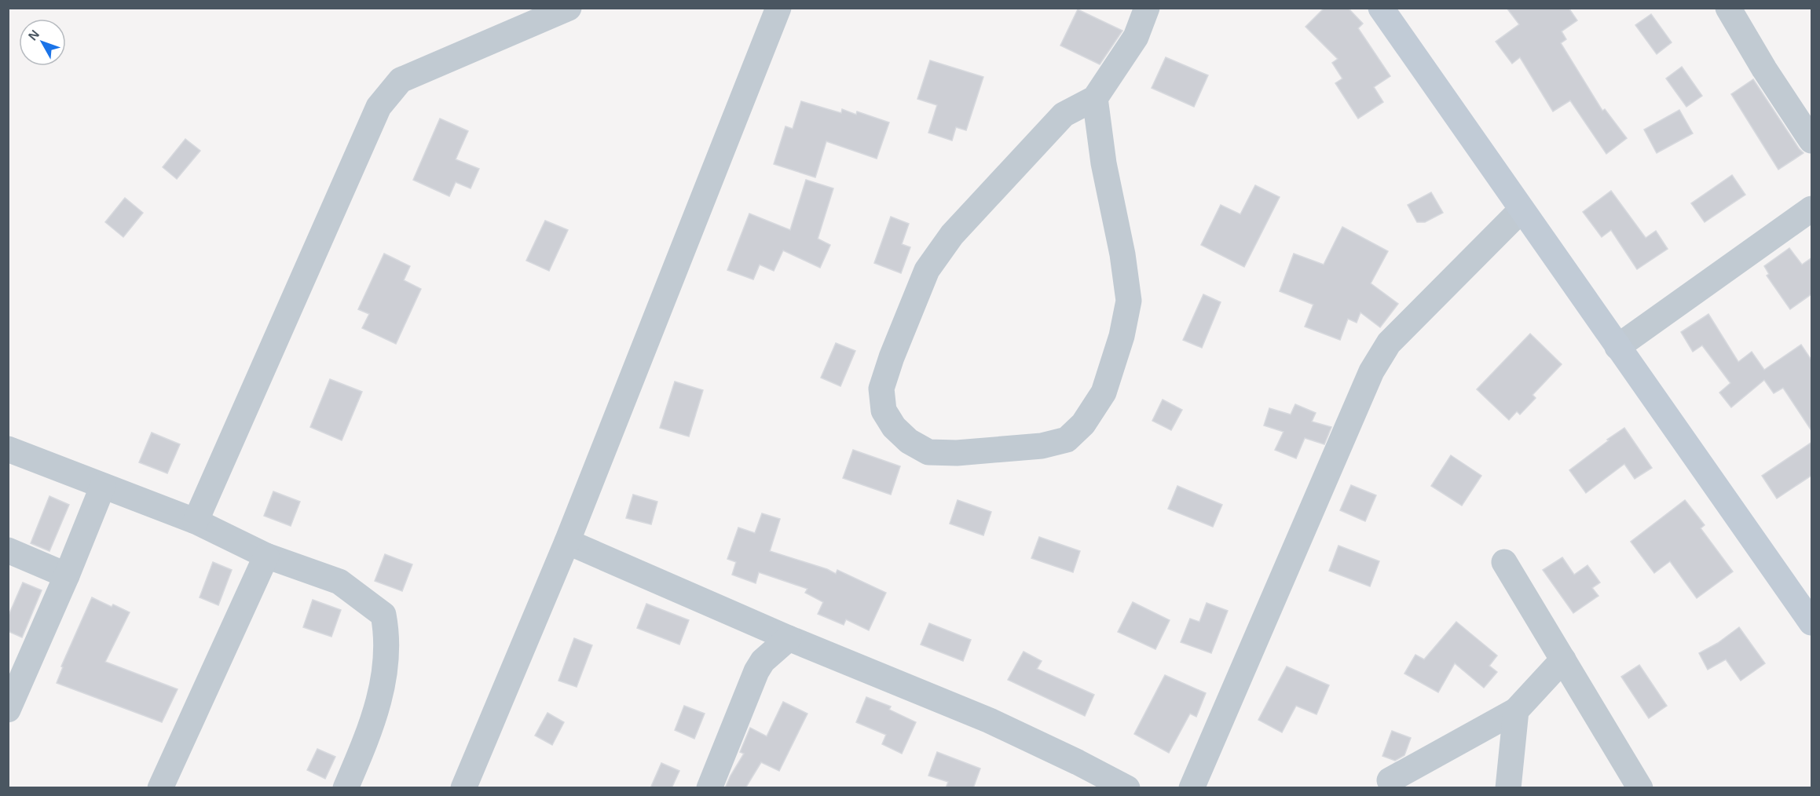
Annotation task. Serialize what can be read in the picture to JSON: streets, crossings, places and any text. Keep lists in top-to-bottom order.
{
  "north": "top left"
}
